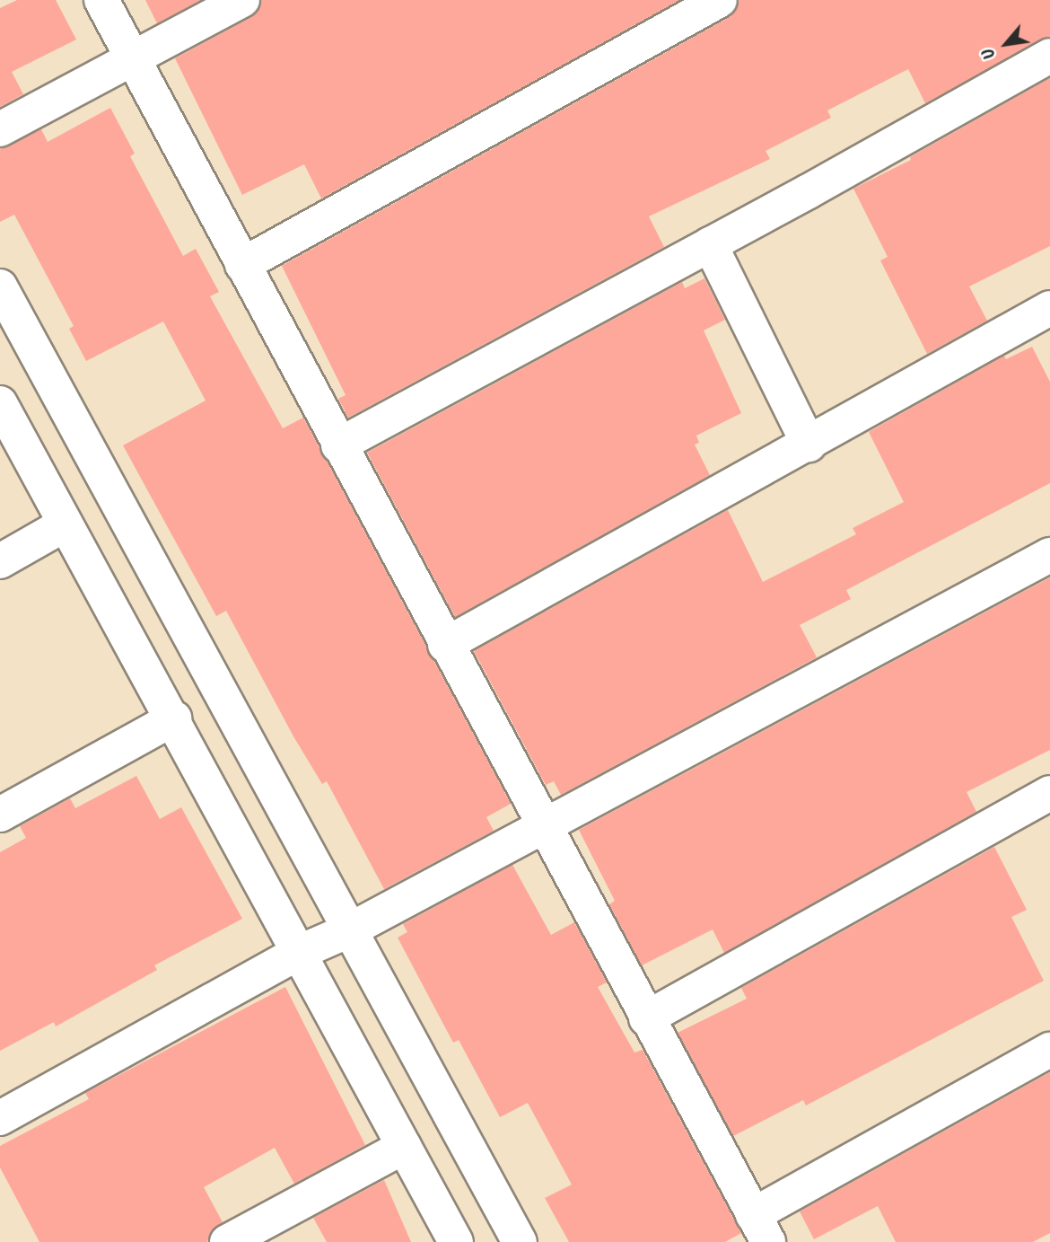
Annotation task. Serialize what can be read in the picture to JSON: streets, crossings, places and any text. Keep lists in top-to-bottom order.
{
  "north": "bottom left"
}
